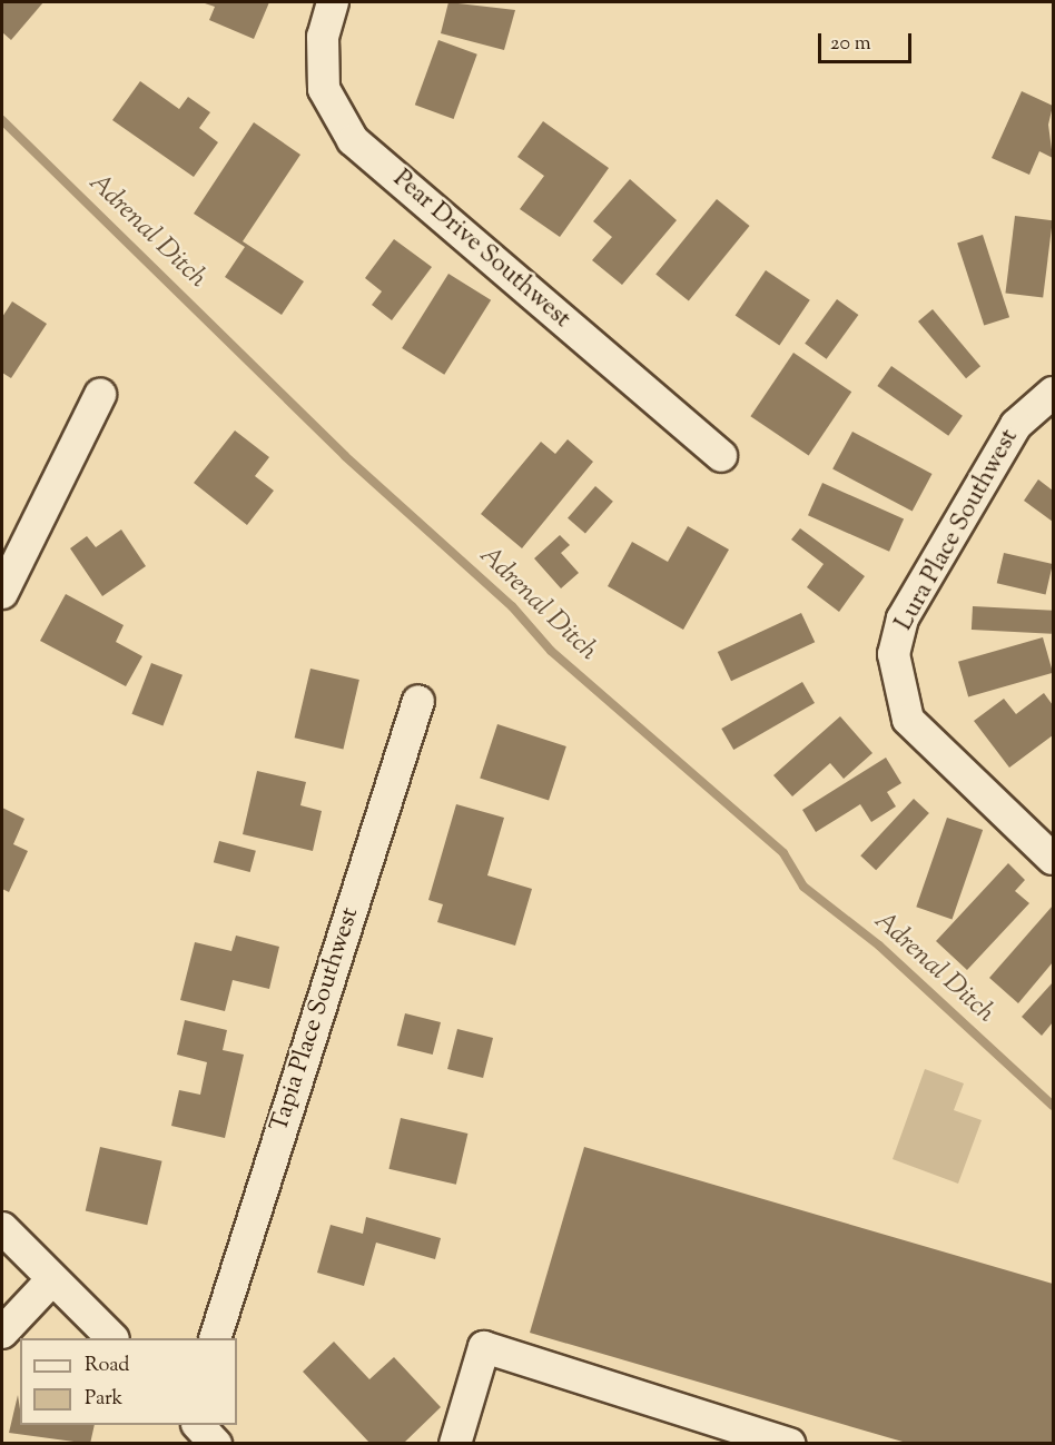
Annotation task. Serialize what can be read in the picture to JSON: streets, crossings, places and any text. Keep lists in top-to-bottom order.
{
  "streets": {
    "street": ["Pear Drive Southwest", "Lura Place Southwest", "Tapia Place Southwest"]
  },
  "water": ["Adrenal Ditch"],
  "legend": ["Road", "Park"],
  "scale_bar": "20 m"
}
